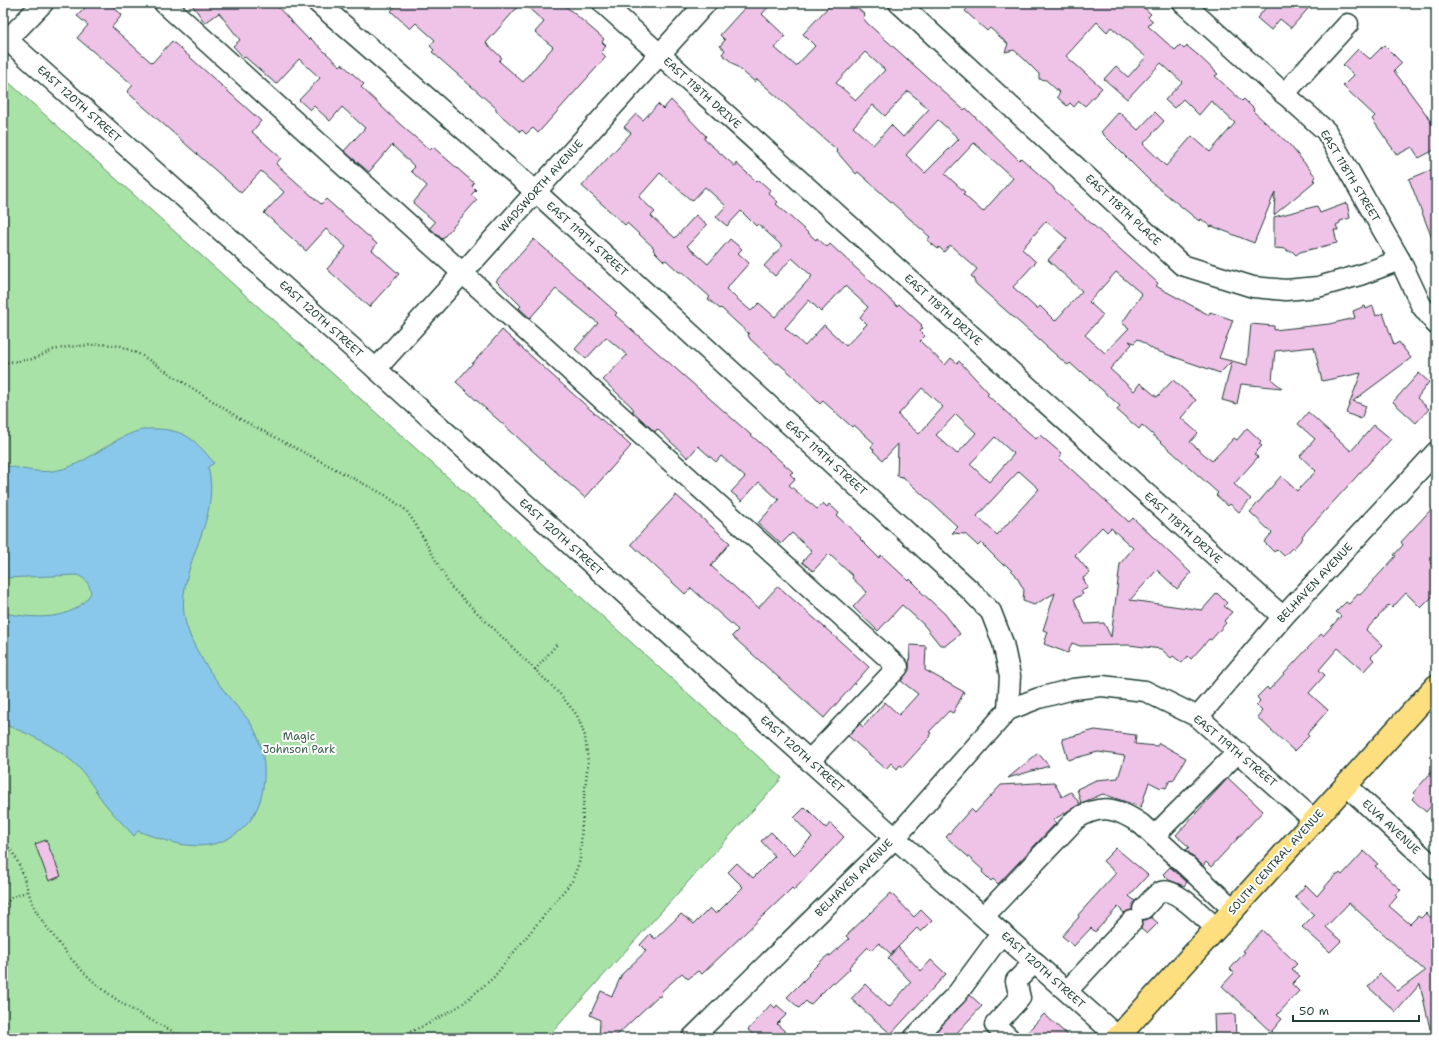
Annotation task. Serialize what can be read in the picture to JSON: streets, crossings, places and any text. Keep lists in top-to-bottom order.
{
  "streets": {
    "main road": ["SOUTH CENTRAL AVENUE"],
    "street": [
      "EAST 118TH DRIVE",
      "EAST 120TH STREET",
      "EAST 118TH STREET",
      "WADSWORTH AVENUE",
      "EAST 118TH PLACE",
      "EAST 119TH STREET",
      "BELHAVEN AVENUE",
      "ELVA AVENUE"
    ]
  },
  "crossings": [
    ["EAST 118TH DRIVE", "WADSWORTH AVENUE"],
    ["EAST 118TH DRIVE", "BELHAVEN AVENUE"],
    ["EAST 120TH STREET", "WADSWORTH AVENUE"],
    ["EAST 120TH STREET", "BELHAVEN AVENUE"],
    ["EAST 120TH STREET", "SOUTH CENTRAL AVENUE"],
    ["EAST 118TH STREET", "EAST 118TH PLACE"],
    ["WADSWORTH AVENUE", "EAST 119TH STREET"],
    ["EAST 119TH STREET", "BELHAVEN AVENUE"],
    ["EAST 119TH STREET", "SOUTH CENTRAL AVENUE"],
    ["ELVA AVENUE", "SOUTH CENTRAL AVENUE"]
  ],
  "parks": ["Magic Johnson Park"],
  "scale_bar": "50 m"
}
